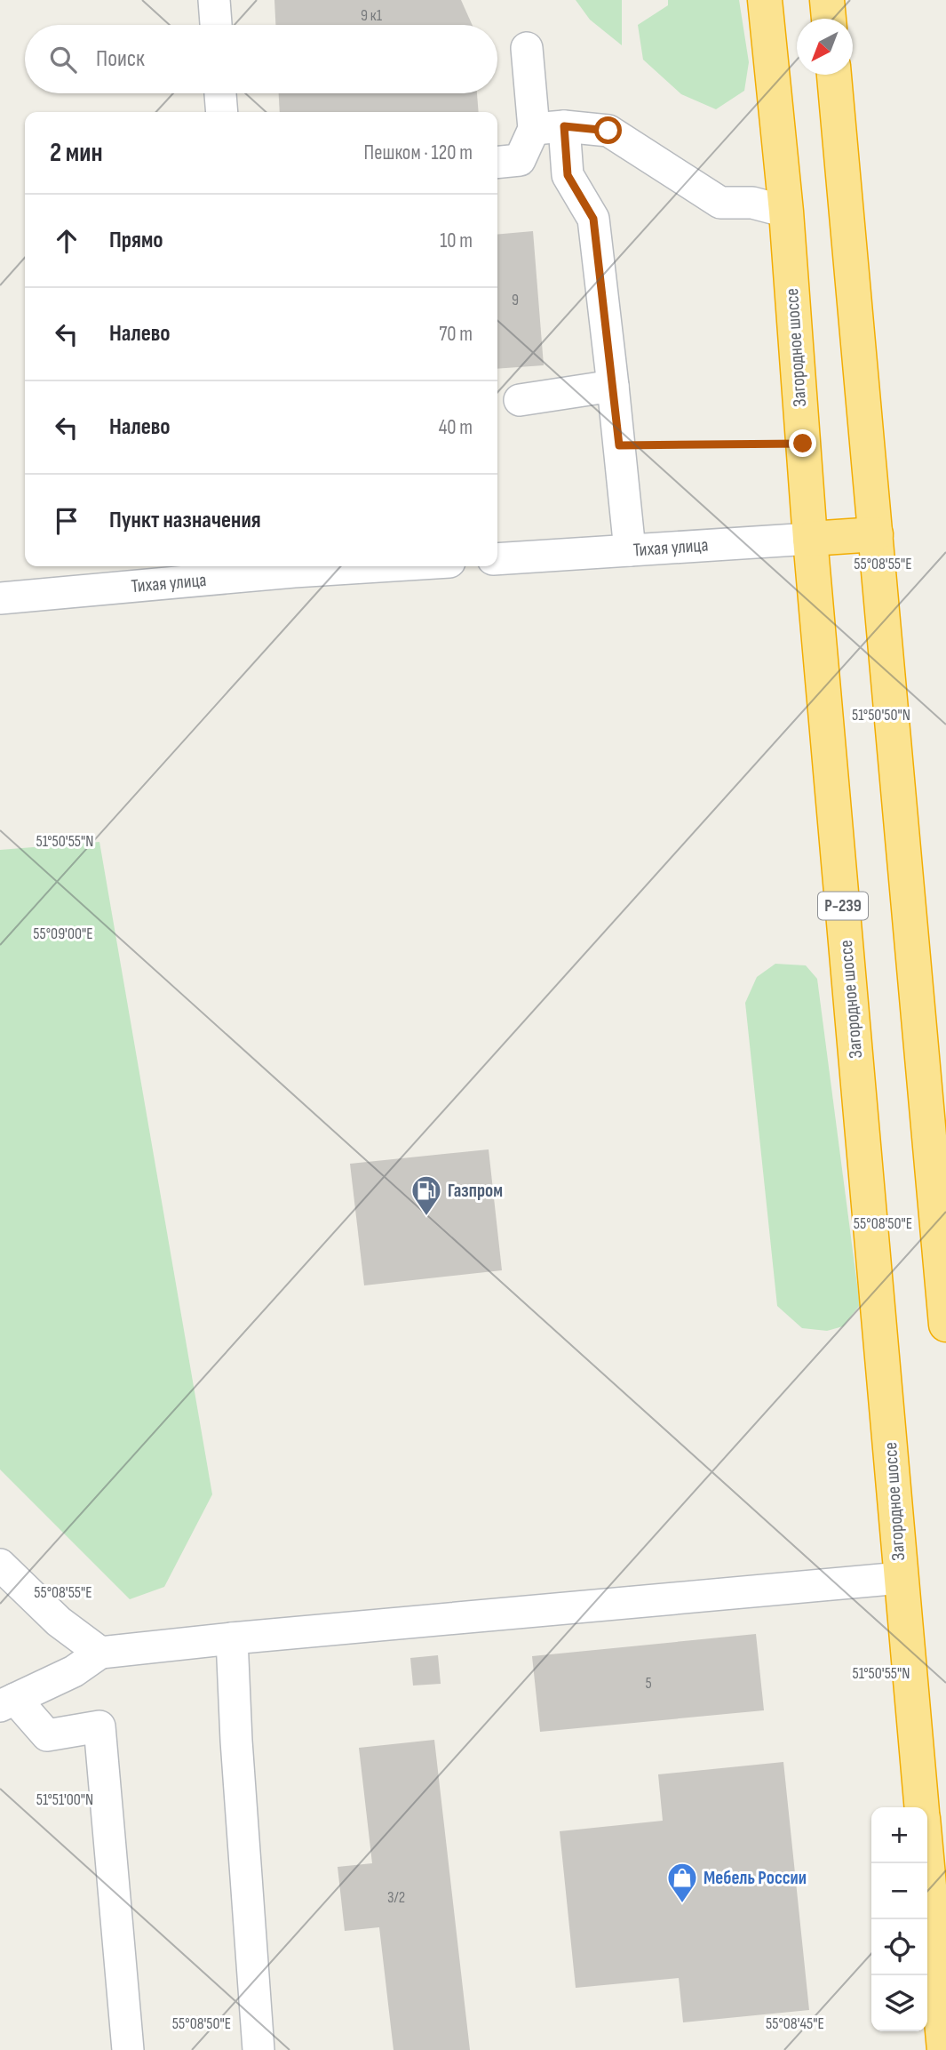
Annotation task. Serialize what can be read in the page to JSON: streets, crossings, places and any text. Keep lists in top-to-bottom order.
{
  "streets": {
    "highway": ["Загородное шоссе", "Р-239"],
    "street": ["Тихая улица"]
  },
  "crossings": [
    ["Загородное шоссе", "Тихая улица"]
  ],
  "places": {
    "fuel station": ["Газпром"],
    "shop": ["Мебель России"]
  },
  "house_numbers": [
    "9 к1",
    "9",
    "5",
    "3/2"
  ],
  "north": "bottom left",
  "page": {
    "search": "Поиск",
    "heading": ["2 мин", "Пешком · 120 m"],
    "list": [
      ["Прямо", "10 m"],
      ["Налево", "70 m"],
      ["Налево", "40 m"],
      "Пункт назначения"
    ],
    "map_buttons": ["+", "−"]
  },
  "coordinates": [
    "55°08'55\"E",
    "51°50'50\"N",
    "51°50'55\"N",
    "55°09'00\"E",
    "55°08'50\"E",
    "51°51'00\"N",
    "55°08'45\"E"
  ]
}
